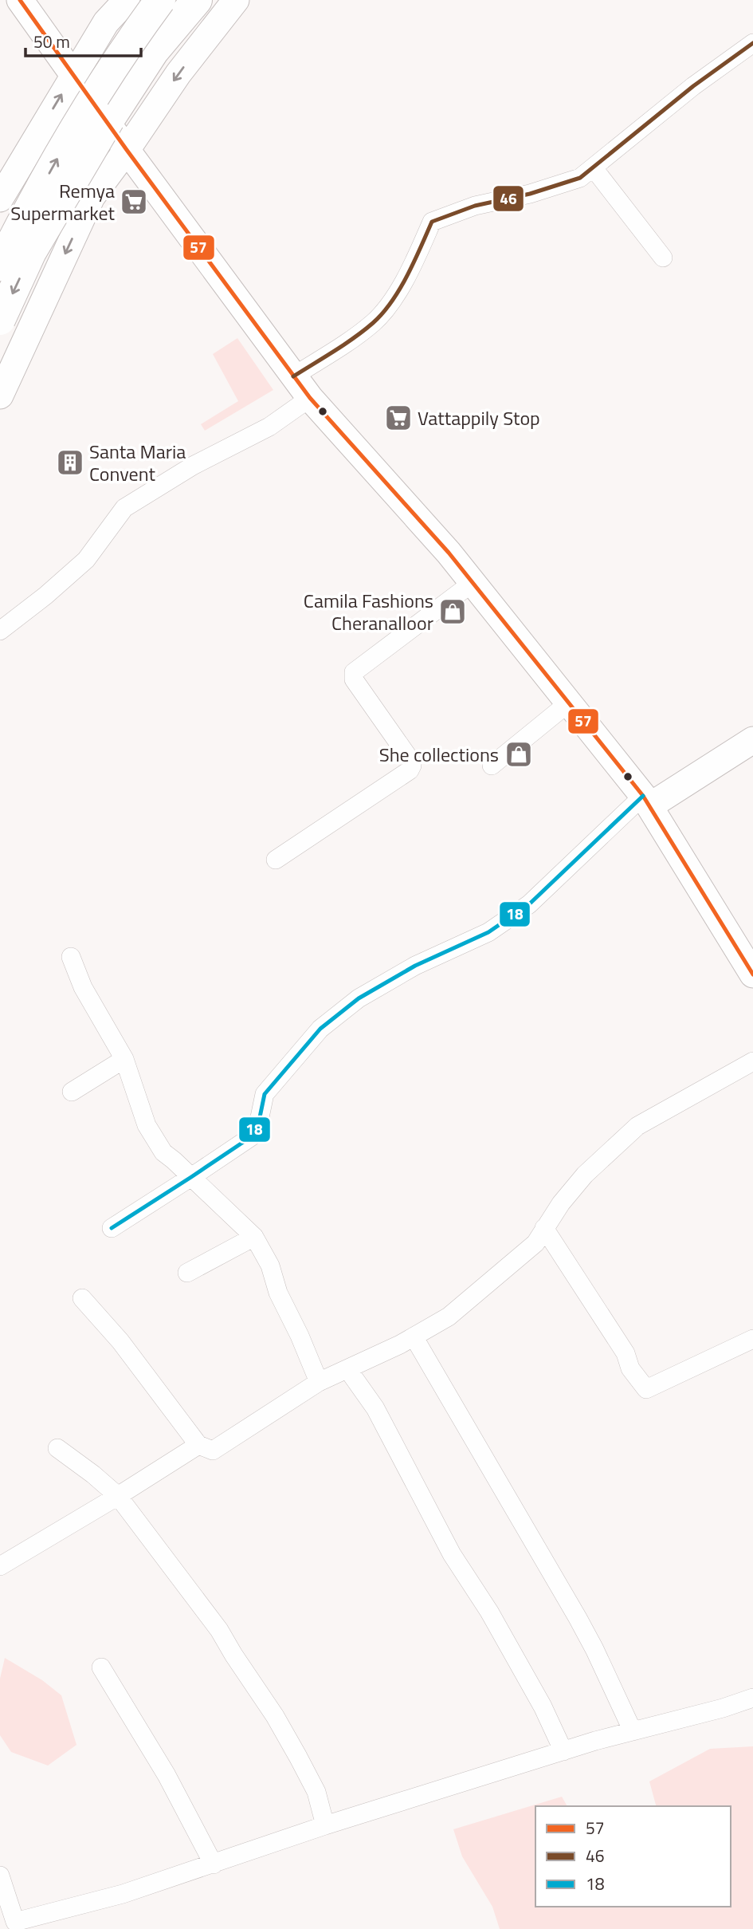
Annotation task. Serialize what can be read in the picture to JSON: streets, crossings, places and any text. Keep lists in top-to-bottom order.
{
  "places": {
    "supermarket": ["Remya Supermarket", "Vattappily Stop"],
    "building": ["Santa Maria Convent"],
    "shop": ["Camila Fashions Cheranalloor", "She collections"]
  },
  "lines": ["transit line 57", "transit line 46", "transit line 18"],
  "legend": ["57", "46", "18"],
  "scale_bar": "50 m"
}
